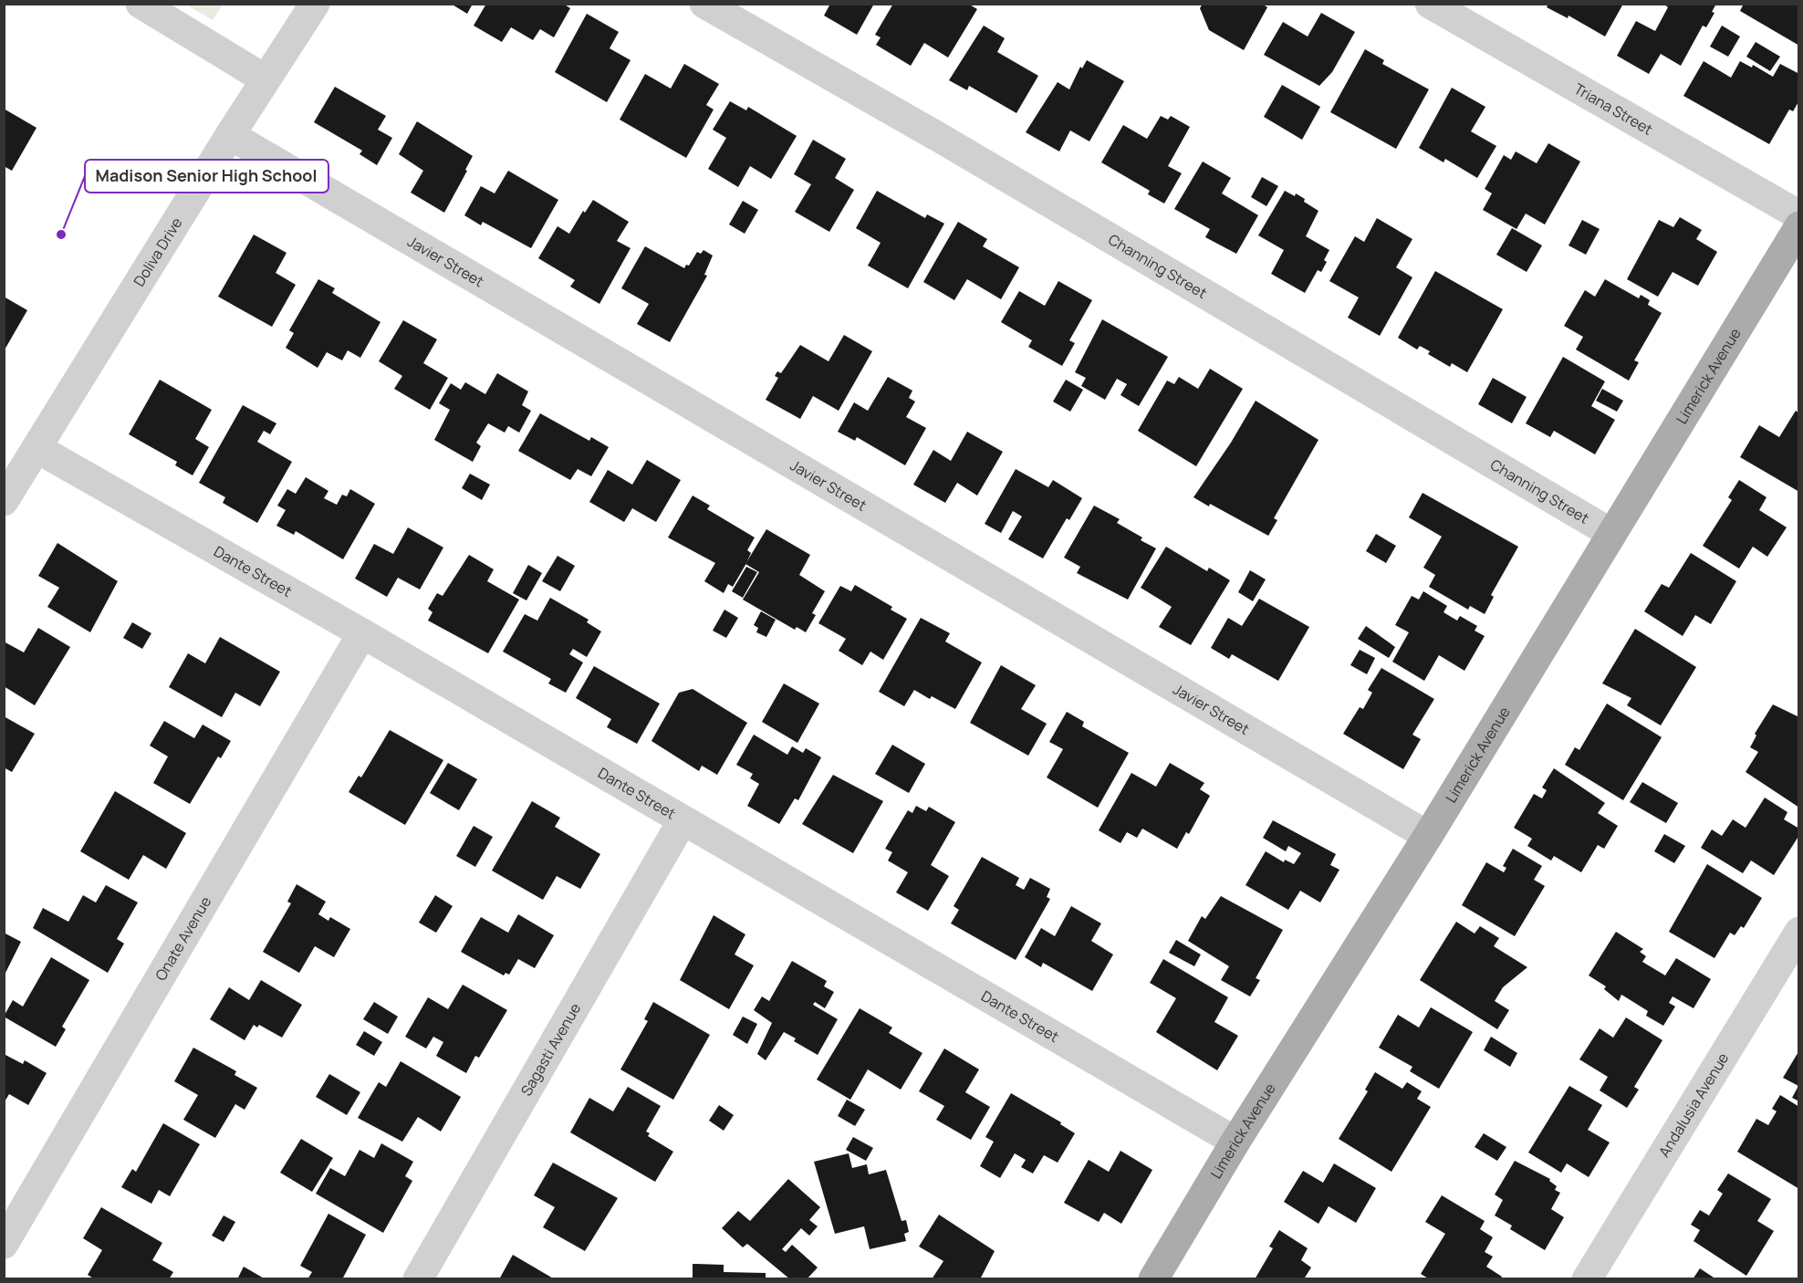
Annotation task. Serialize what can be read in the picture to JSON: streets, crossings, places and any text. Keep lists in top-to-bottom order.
{
  "streets": {
    "main road": ["Limerick Avenue"],
    "street": [
      "Triana Street",
      "Doliva Drive",
      "Javier Street",
      "Channing Street",
      "Dante Street",
      "Onate Avenue",
      "Sagasti Avenue",
      "Andalusia Avenue"
    ]
  },
  "crossings": [
    ["Doliva Drive", "Javier Street"],
    ["Doliva Drive", "Dante Street"],
    ["Javier Street", "Limerick Avenue"],
    ["Channing Street", "Limerick Avenue"],
    ["Limerick Avenue", "Dante Street"],
    ["Dante Street", "Onate Avenue"],
    ["Dante Street", "Sagasti Avenue"]
  ],
  "places": ["Madison Senior High School"]
}
